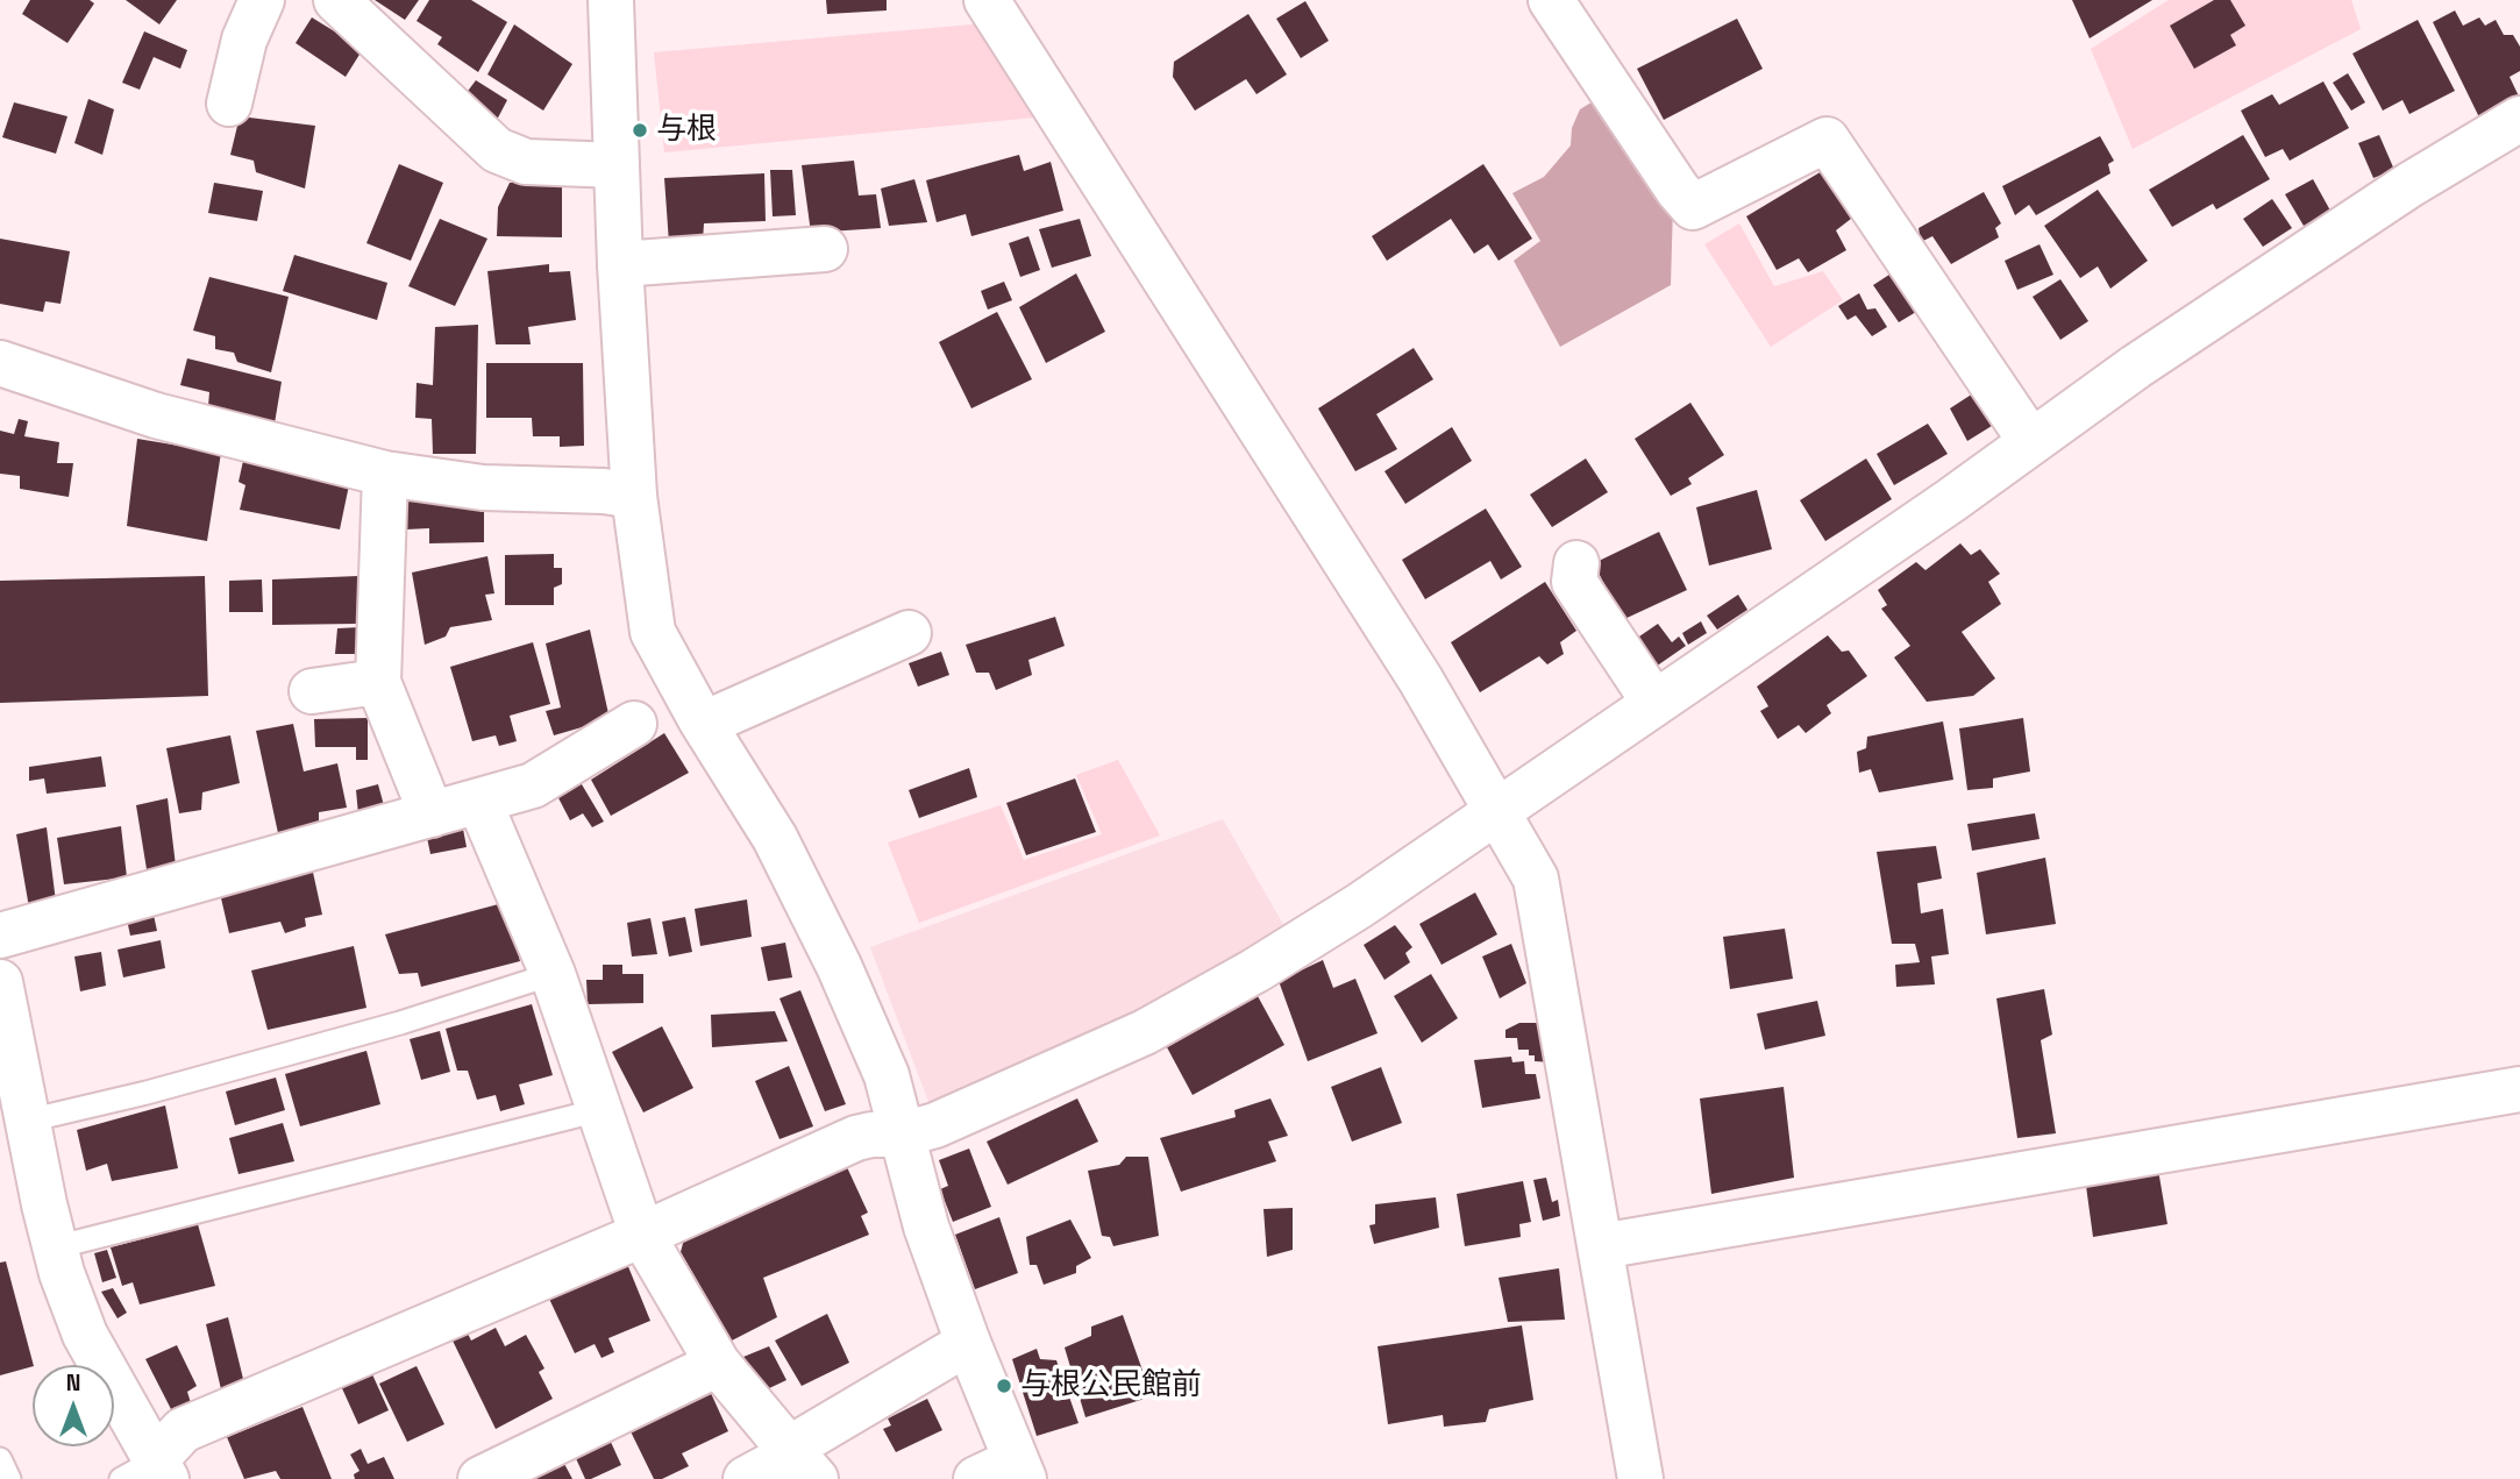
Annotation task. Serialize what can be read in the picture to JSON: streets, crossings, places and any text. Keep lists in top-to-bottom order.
{
  "places": ["与根", "与根公民館前"],
  "north": "top"
}
